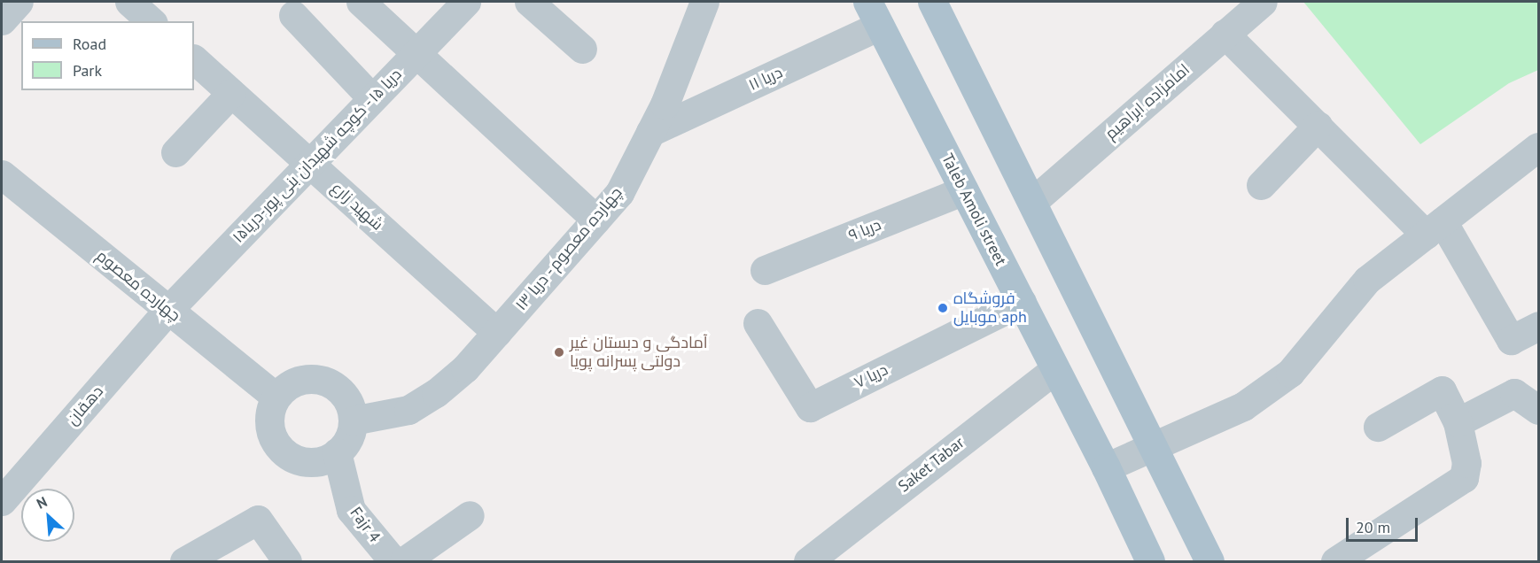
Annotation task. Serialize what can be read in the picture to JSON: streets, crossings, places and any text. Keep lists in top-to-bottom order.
{
  "streets": {
    "main road": ["Taleb Amoli street"],
    "street": [
      "دریا ۱۱",
      "امامزاده ابراهیم",
      "دریا ۱۵ - كوچه شهيدان بنی پور-دريا۱۵",
      "شهید زارع",
      "دریا ۹",
      "چهارده معصوم - دریا ۱۳",
      "چهارده معصوم",
      "دریا ۷",
      "دهقان",
      "Saket Tabar",
      "Fajr 4"
    ]
  },
  "crossings": [
    ["دریا ۱۱", "Taleb Amoli street"],
    ["دریا ۱۱", "چهارده معصوم - دریا ۱۳"],
    ["دریا ۱۵ - كوچه شهيدان بنی پور-دريا۱۵", "شهید زارع"],
    ["دریا ۱۵ - كوچه شهيدان بنی پور-دريا۱۵", "چهارده معصوم"],
    ["دریا ۱۵ - كوچه شهيدان بنی پور-دريا۱۵", "دهقان"],
    ["شهید زارع", "چهارده معصوم - دریا ۱۳"],
    ["Taleb Amoli street", "دریا ۹"],
    ["Taleb Amoli street", "دریا ۷"],
    ["Taleb Amoli street", "Saket Tabar"],
    ["چهارده معصوم - دریا ۱۳", "چهارده معصوم"],
    ["چهارده معصوم - دریا ۱۳", "Fajr 4"],
    ["چهارده معصوم", "دهقان"],
    ["چهارده معصوم", "Fajr 4"]
  ],
  "places": ["فروشگاه موبایل aph", "آمادگی و دبستان غیر دولتی پسرانه پویا"],
  "legend": ["Road", "Park"],
  "scale_bar": "20 m",
  "north": "top left"
}
